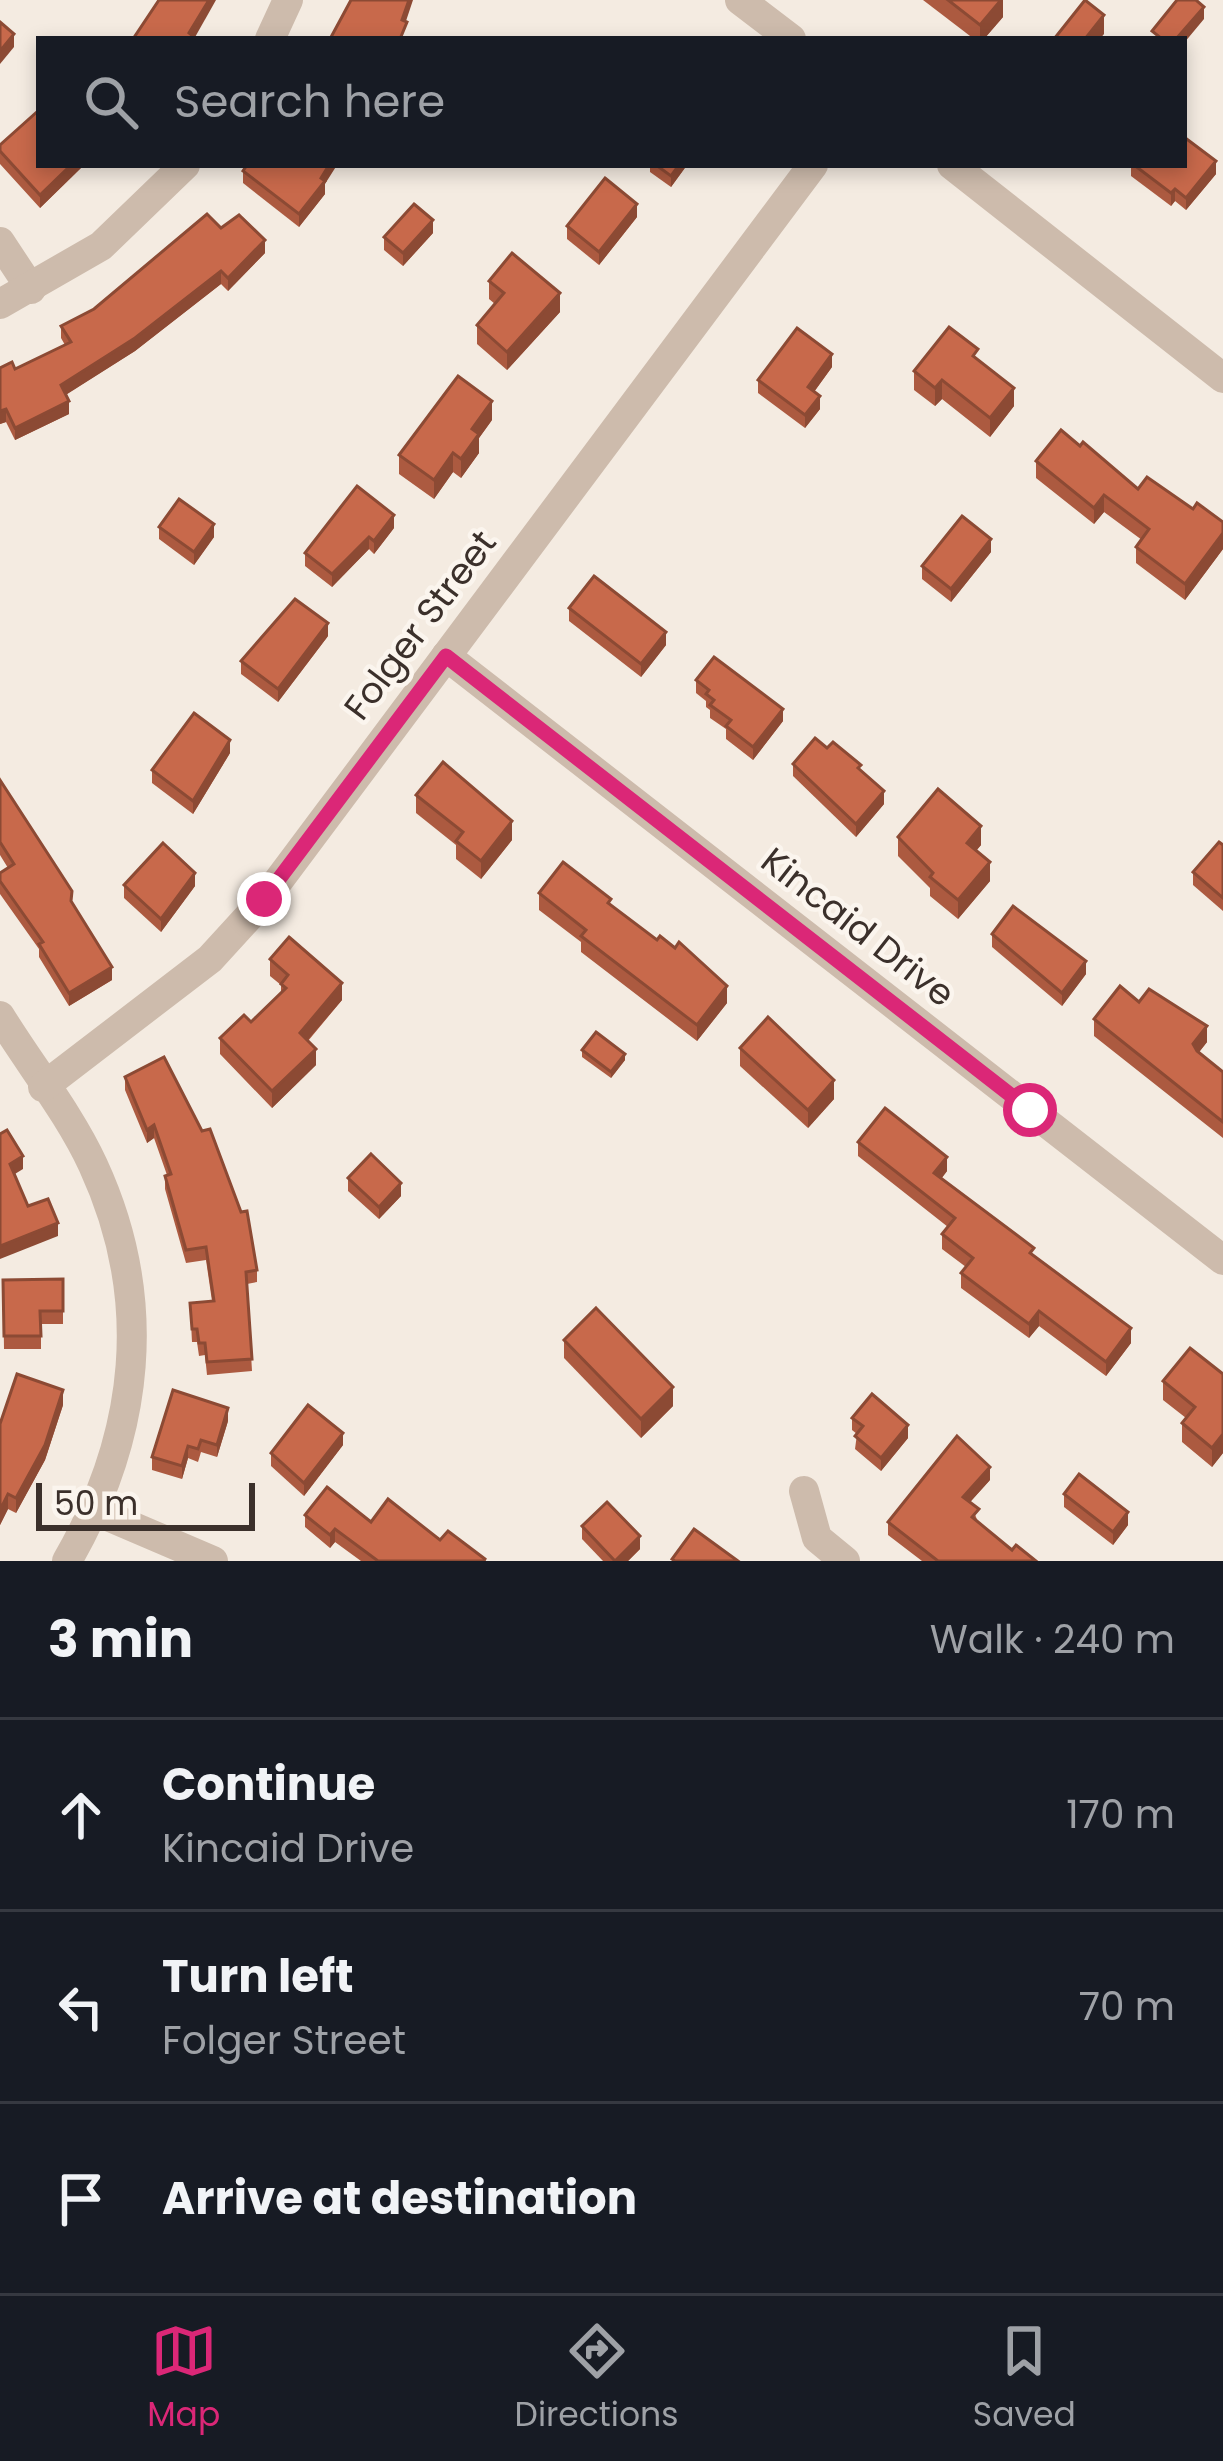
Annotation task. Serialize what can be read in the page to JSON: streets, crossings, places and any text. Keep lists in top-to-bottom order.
{
  "streets": {
    "street": ["Folger Street", "Kincaid Drive"]
  },
  "crossings": [
    ["Folger Street", "Kincaid Drive"]
  ],
  "scale_bar": "50 m",
  "page": {
    "search": "Search here",
    "scale": "50 m",
    "heading": ["3 min", "Walk · 240 m"],
    "list": [
      ["Continue", "Kincaid Drive", "170 m"],
      ["Turn left", "Folger Street", "70 m"],
      "Arrive at destination"
    ],
    "nav": ["Map", "Directions", "Saved"]
  }
}
